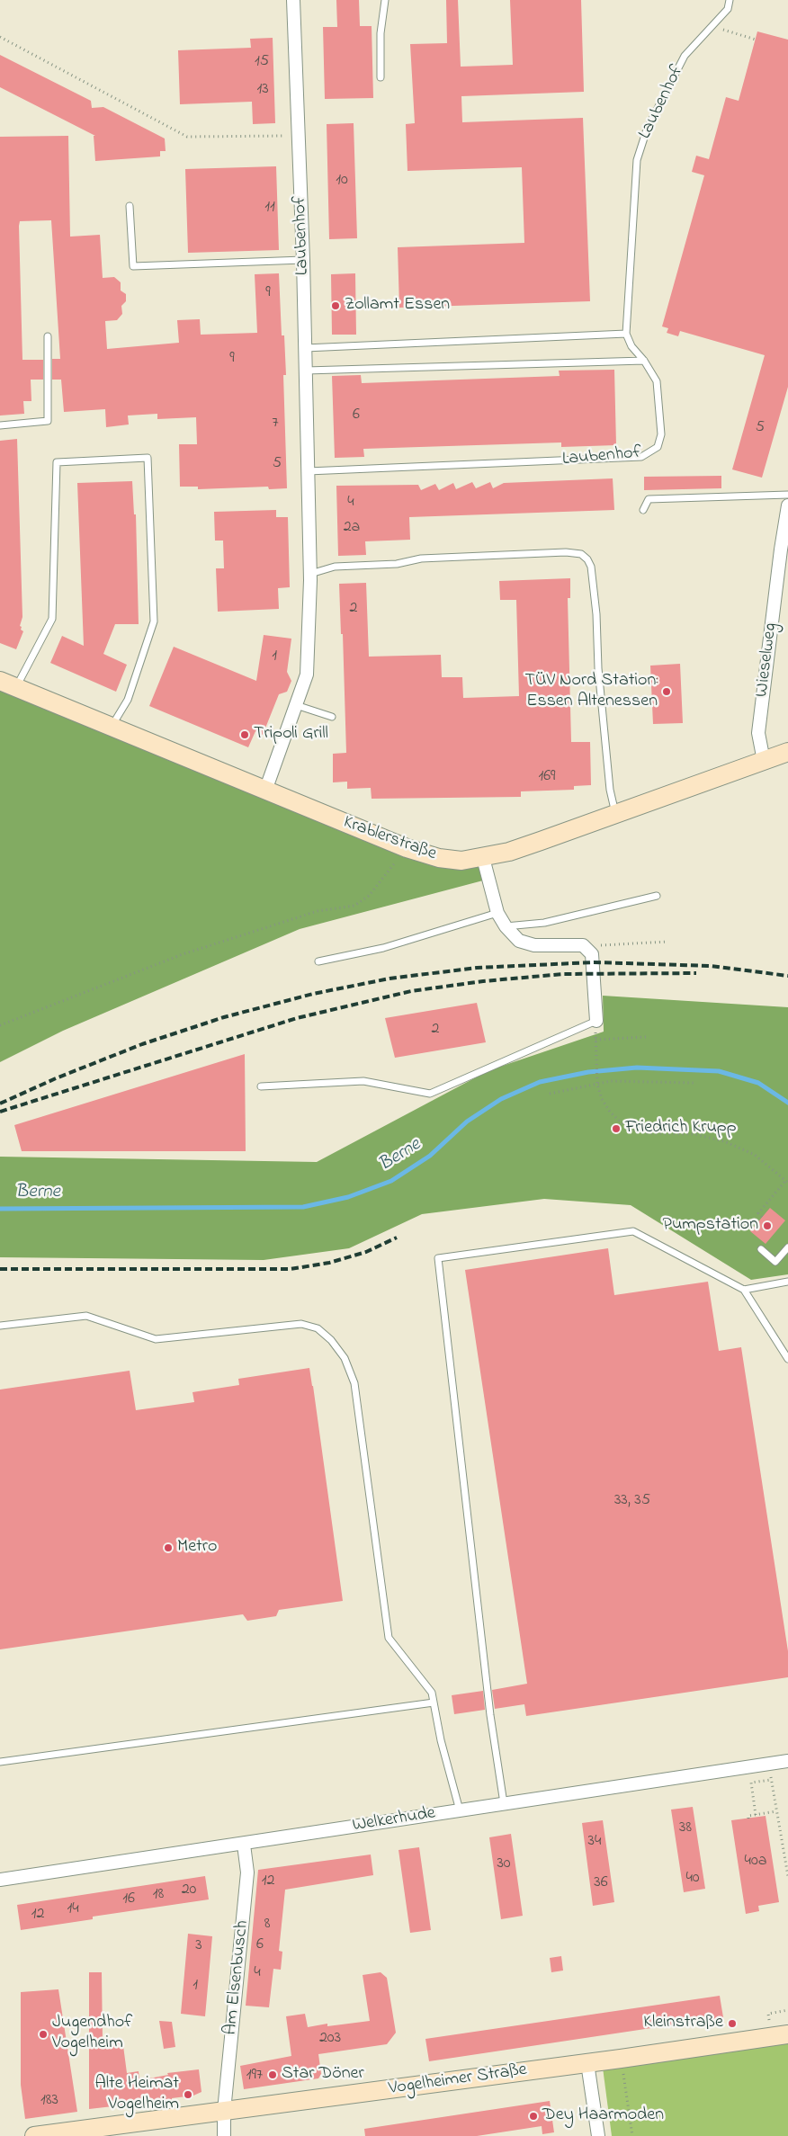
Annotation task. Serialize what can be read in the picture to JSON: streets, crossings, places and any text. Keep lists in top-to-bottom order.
{
  "streets": {
    "street": [
      "Laubenhof",
      "Wieselweg",
      "Krablerstraße",
      "Welkerhude",
      "Am Elsenbusch",
      "Vogelheimer Straße"
    ]
  },
  "crossings": [
    ["Laubenhof", "Krablerstraße"],
    ["Wieselweg", "Krablerstraße"],
    ["Welkerhude", "Am Elsenbusch"],
    ["Am Elsenbusch", "Vogelheimer Straße"]
  ],
  "water": ["Berne"],
  "places": [
    "Zollamt Essen",
    "TÜV Nord Station: Essen Altenessen",
    "Tripoli Grill",
    "Friedrich Krupp",
    "Pumpstation",
    "Metro",
    "Kleinstraße",
    "Jugendhof Vogelheim",
    "Star Döner",
    "Alte Heimat Vogelheim",
    "Dey Haarmoden"
  ],
  "house_numbers": [
    "15",
    "13",
    "10",
    "11",
    "9",
    "9",
    "6",
    "7",
    "5",
    "5",
    "4",
    "2a",
    "2",
    "1",
    "169",
    "2",
    "33, 35",
    "38",
    "34",
    "40a",
    "30",
    "40",
    "12",
    "36",
    "20",
    "18",
    "16",
    "14",
    "12",
    "8",
    "6",
    "3",
    "4",
    "1",
    "203",
    "197",
    "183"
  ]
}
